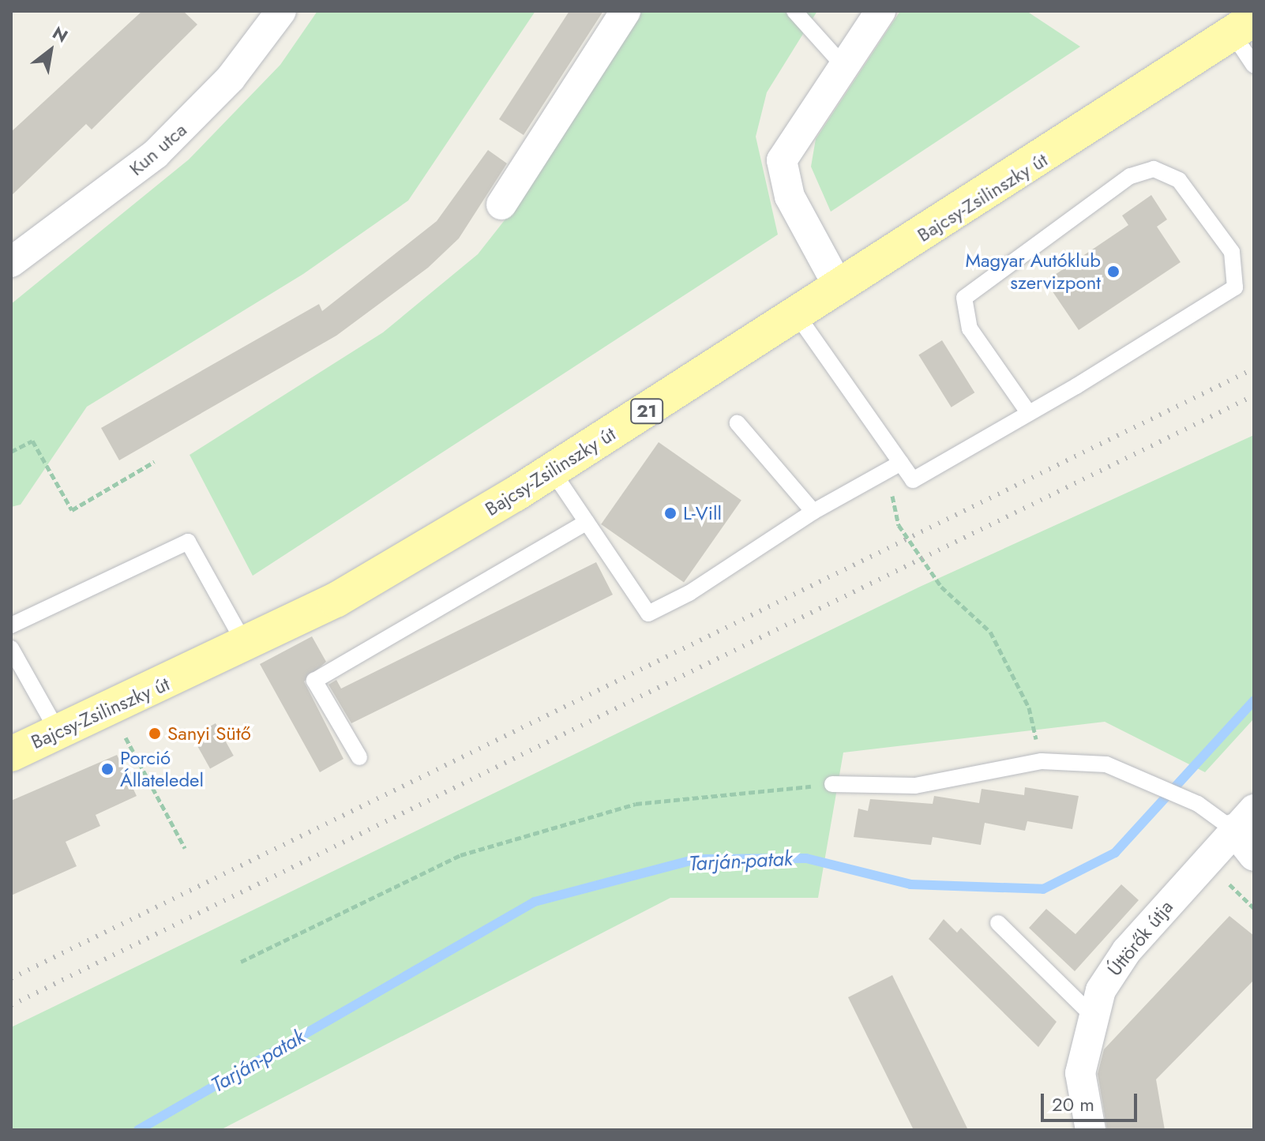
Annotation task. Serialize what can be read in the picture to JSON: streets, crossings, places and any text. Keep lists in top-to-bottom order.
{
  "streets": {
    "main road": ["Bajcsy-Zsilinszky út", "21"],
    "street": ["Kun utca", "Úttörők útja"]
  },
  "water": ["Tarján-patak"],
  "places": [
    "Magyar Autóklub szervizpont",
    "L-Vill",
    "Sanyi Sütő",
    "Porció Állateledel"
  ],
  "scale_bar": "20 m",
  "north": "top right"
}
